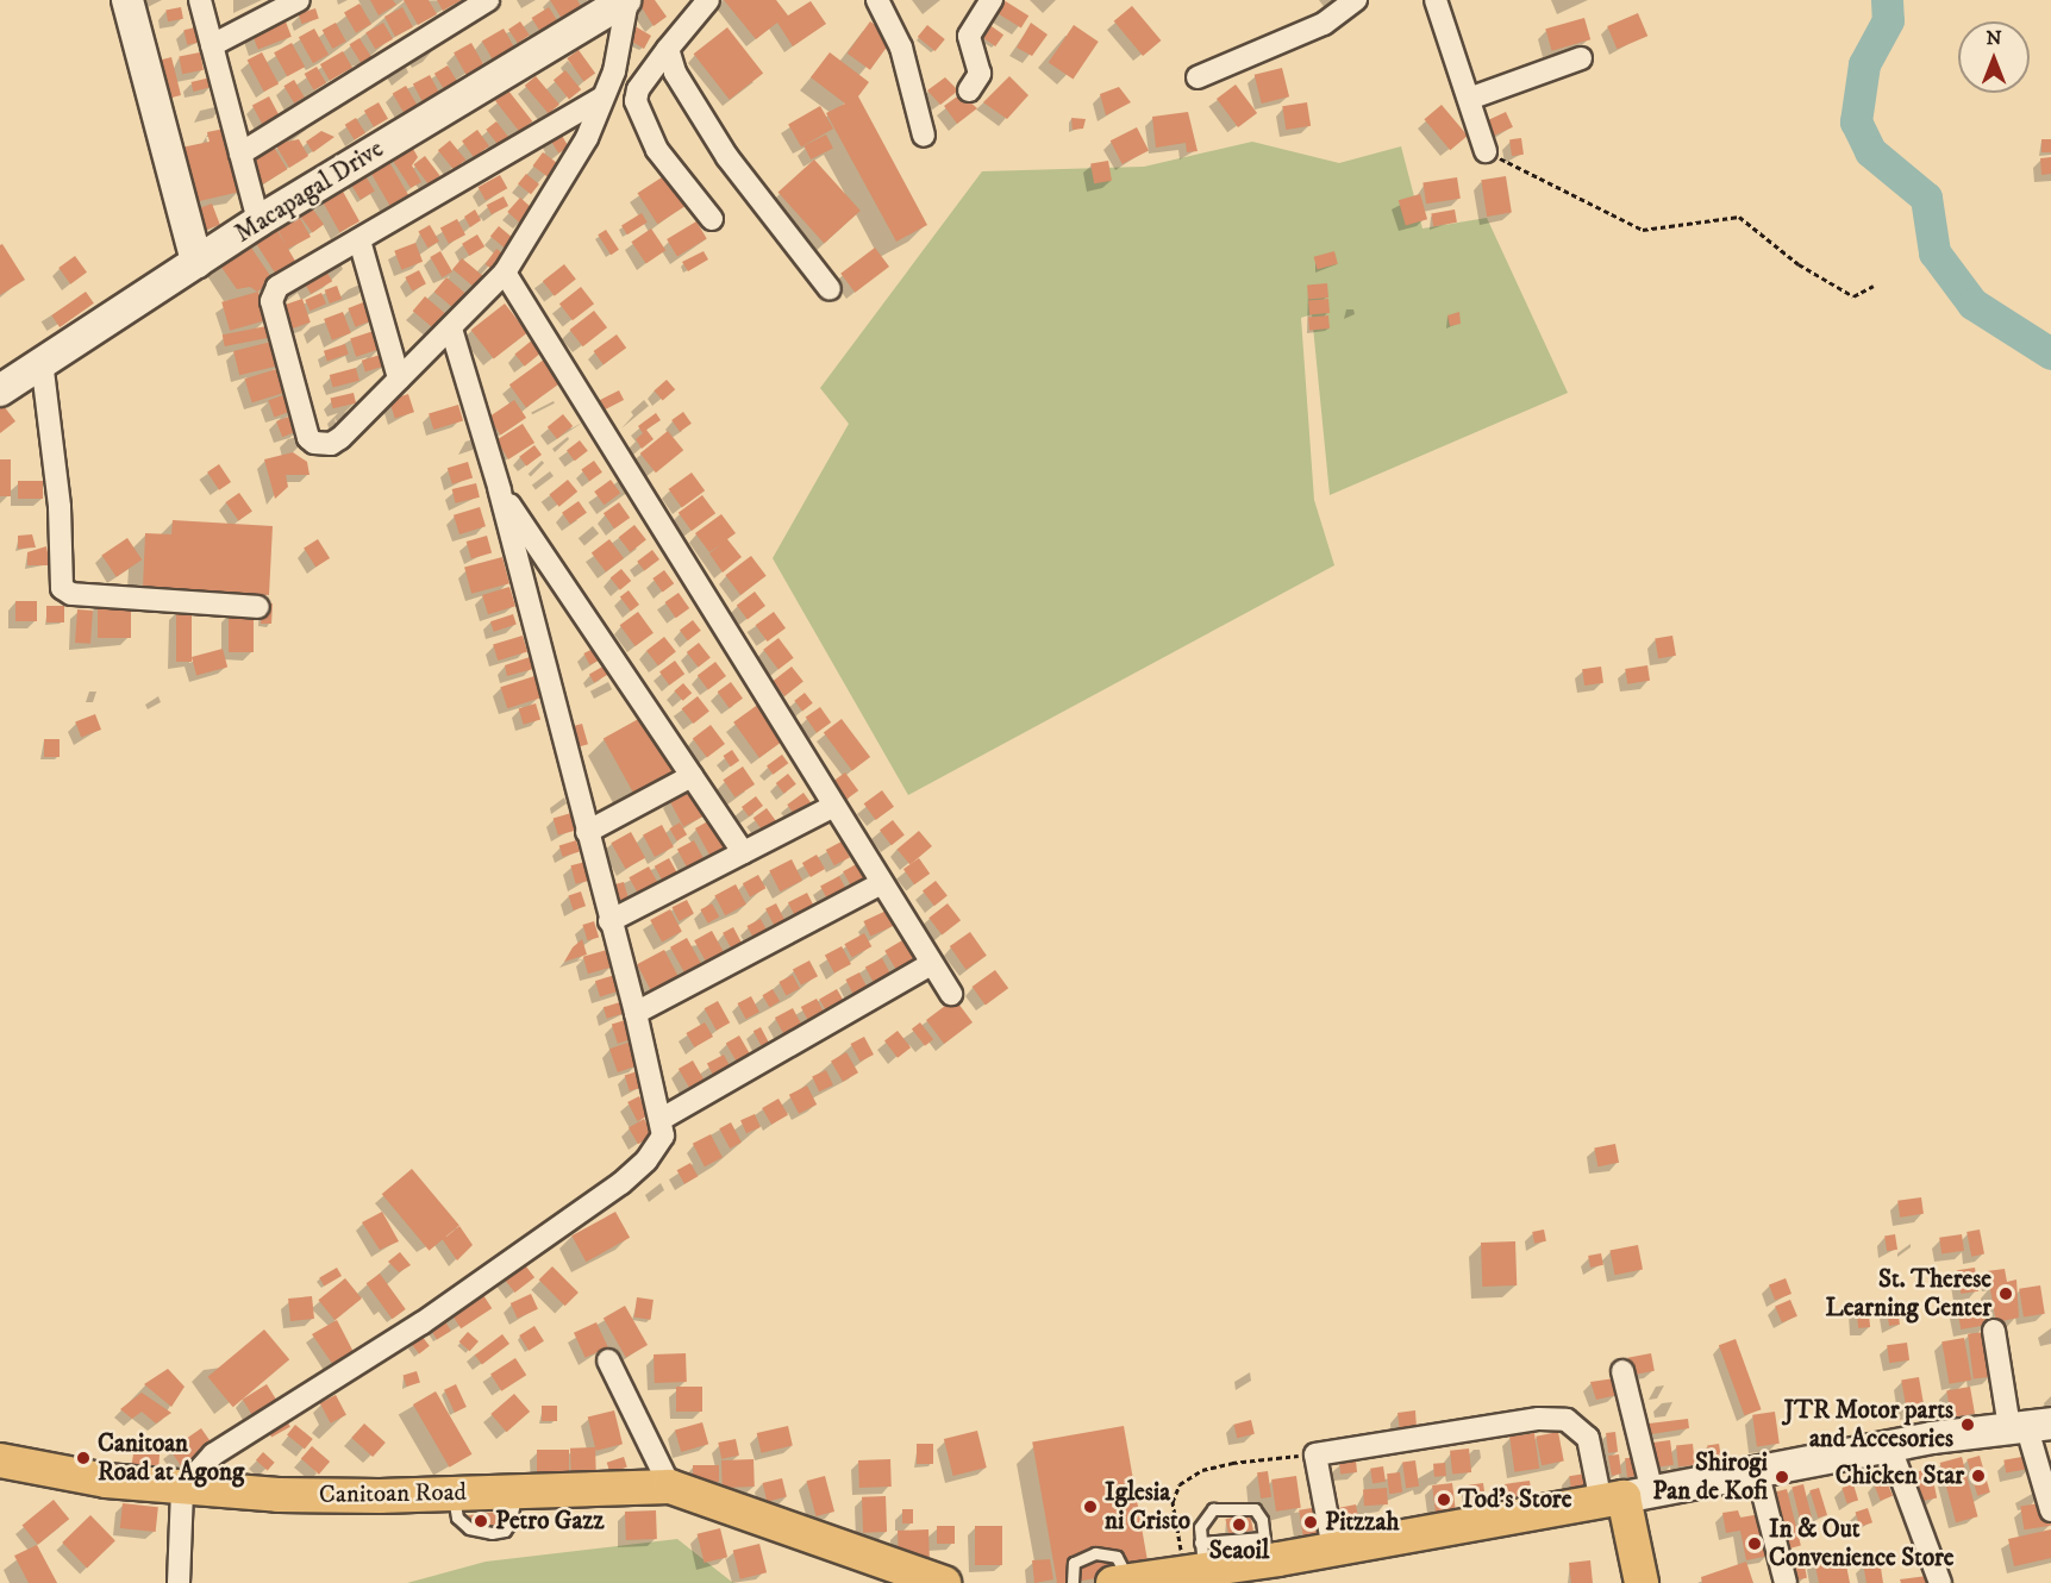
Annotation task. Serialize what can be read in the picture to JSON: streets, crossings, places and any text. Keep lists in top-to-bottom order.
{
  "streets": {
    "main road": ["Macapagal Drive", "Canitoan Road"]
  },
  "places": [
    "St. Therese Learning Center",
    "JTR Motor parts and Accesories",
    "Canitoan Road at Agong",
    "Chicken Star",
    "Shirogi Pan de Kofi",
    "Tod's Store",
    "Iglesia ni Cristo",
    "Petro Gazz",
    "Pitzzah",
    "Seaoil",
    "In & Out Convenience Store"
  ],
  "north": "top"
}
